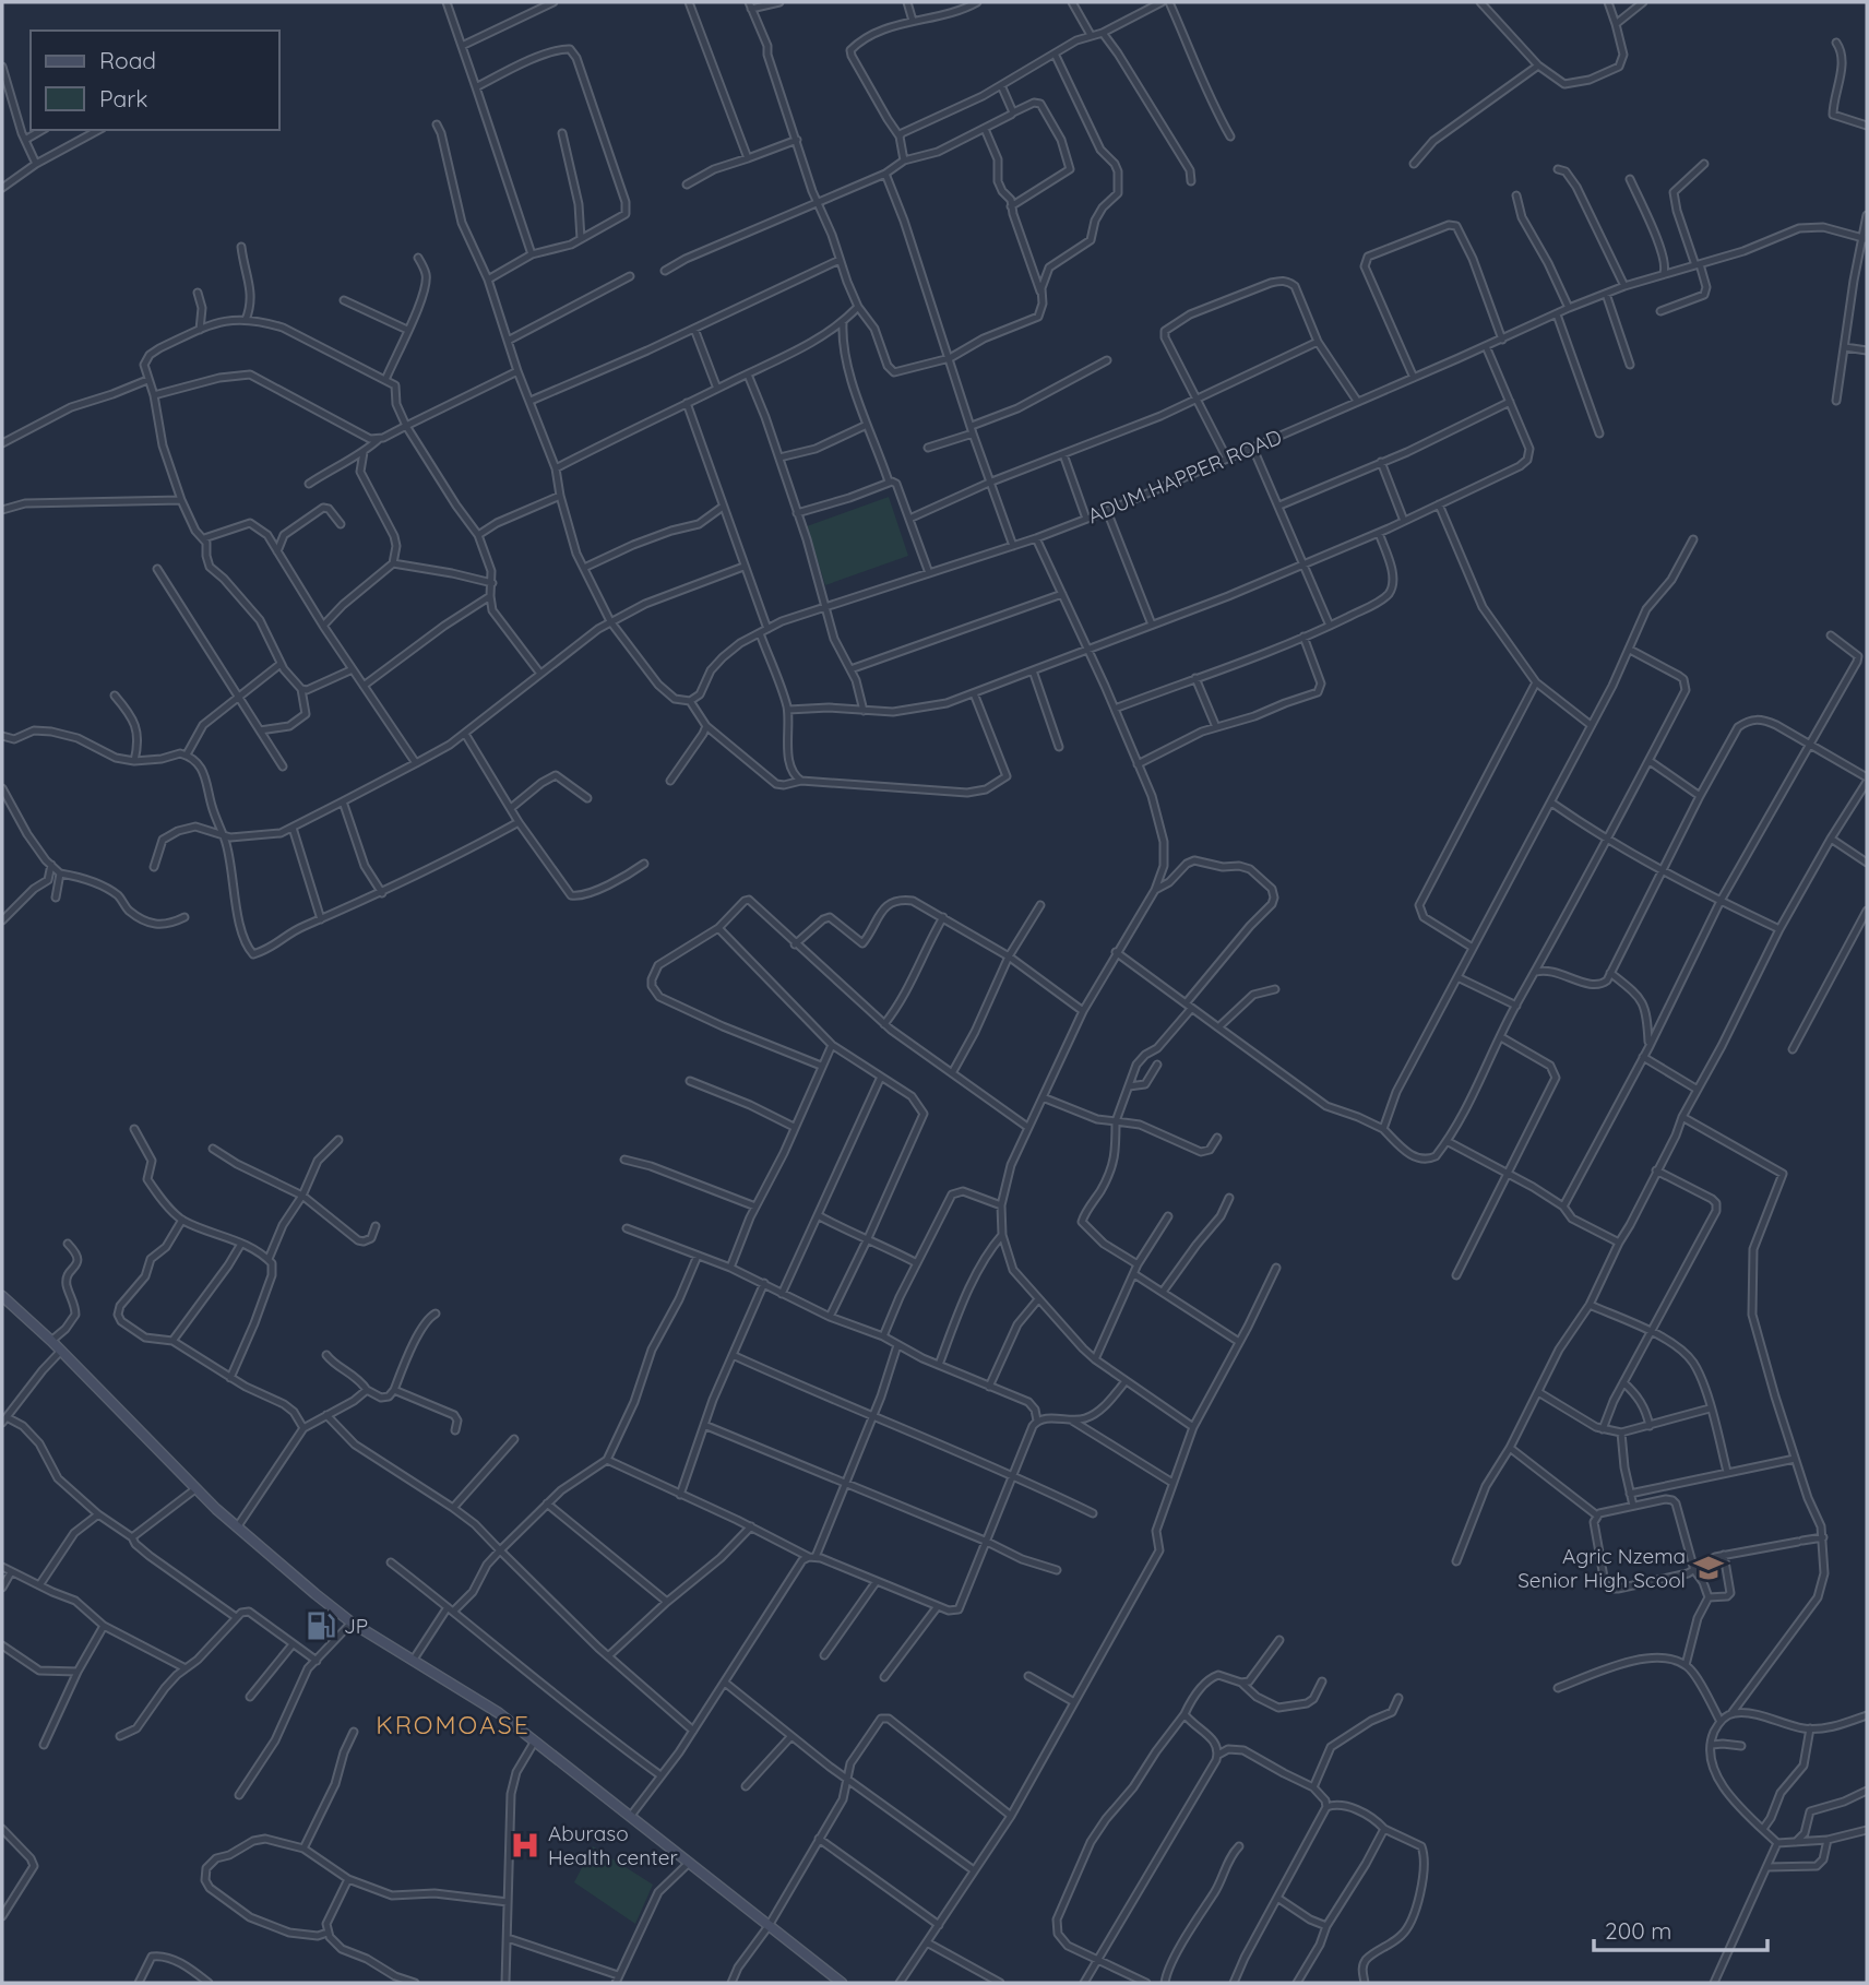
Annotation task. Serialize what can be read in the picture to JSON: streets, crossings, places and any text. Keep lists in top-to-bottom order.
{
  "streets": {
    "street": ["ADUM HAPPER ROAD"]
  },
  "districts": ["KROMOASE"],
  "places": {
    "school or university": ["Agric Nzema Senior High Scool"],
    "fuel station": ["JP"],
    "hospital": ["Aburaso Health center"]
  },
  "legend": ["Road", "Park"],
  "scale_bar": "200 m"
}
